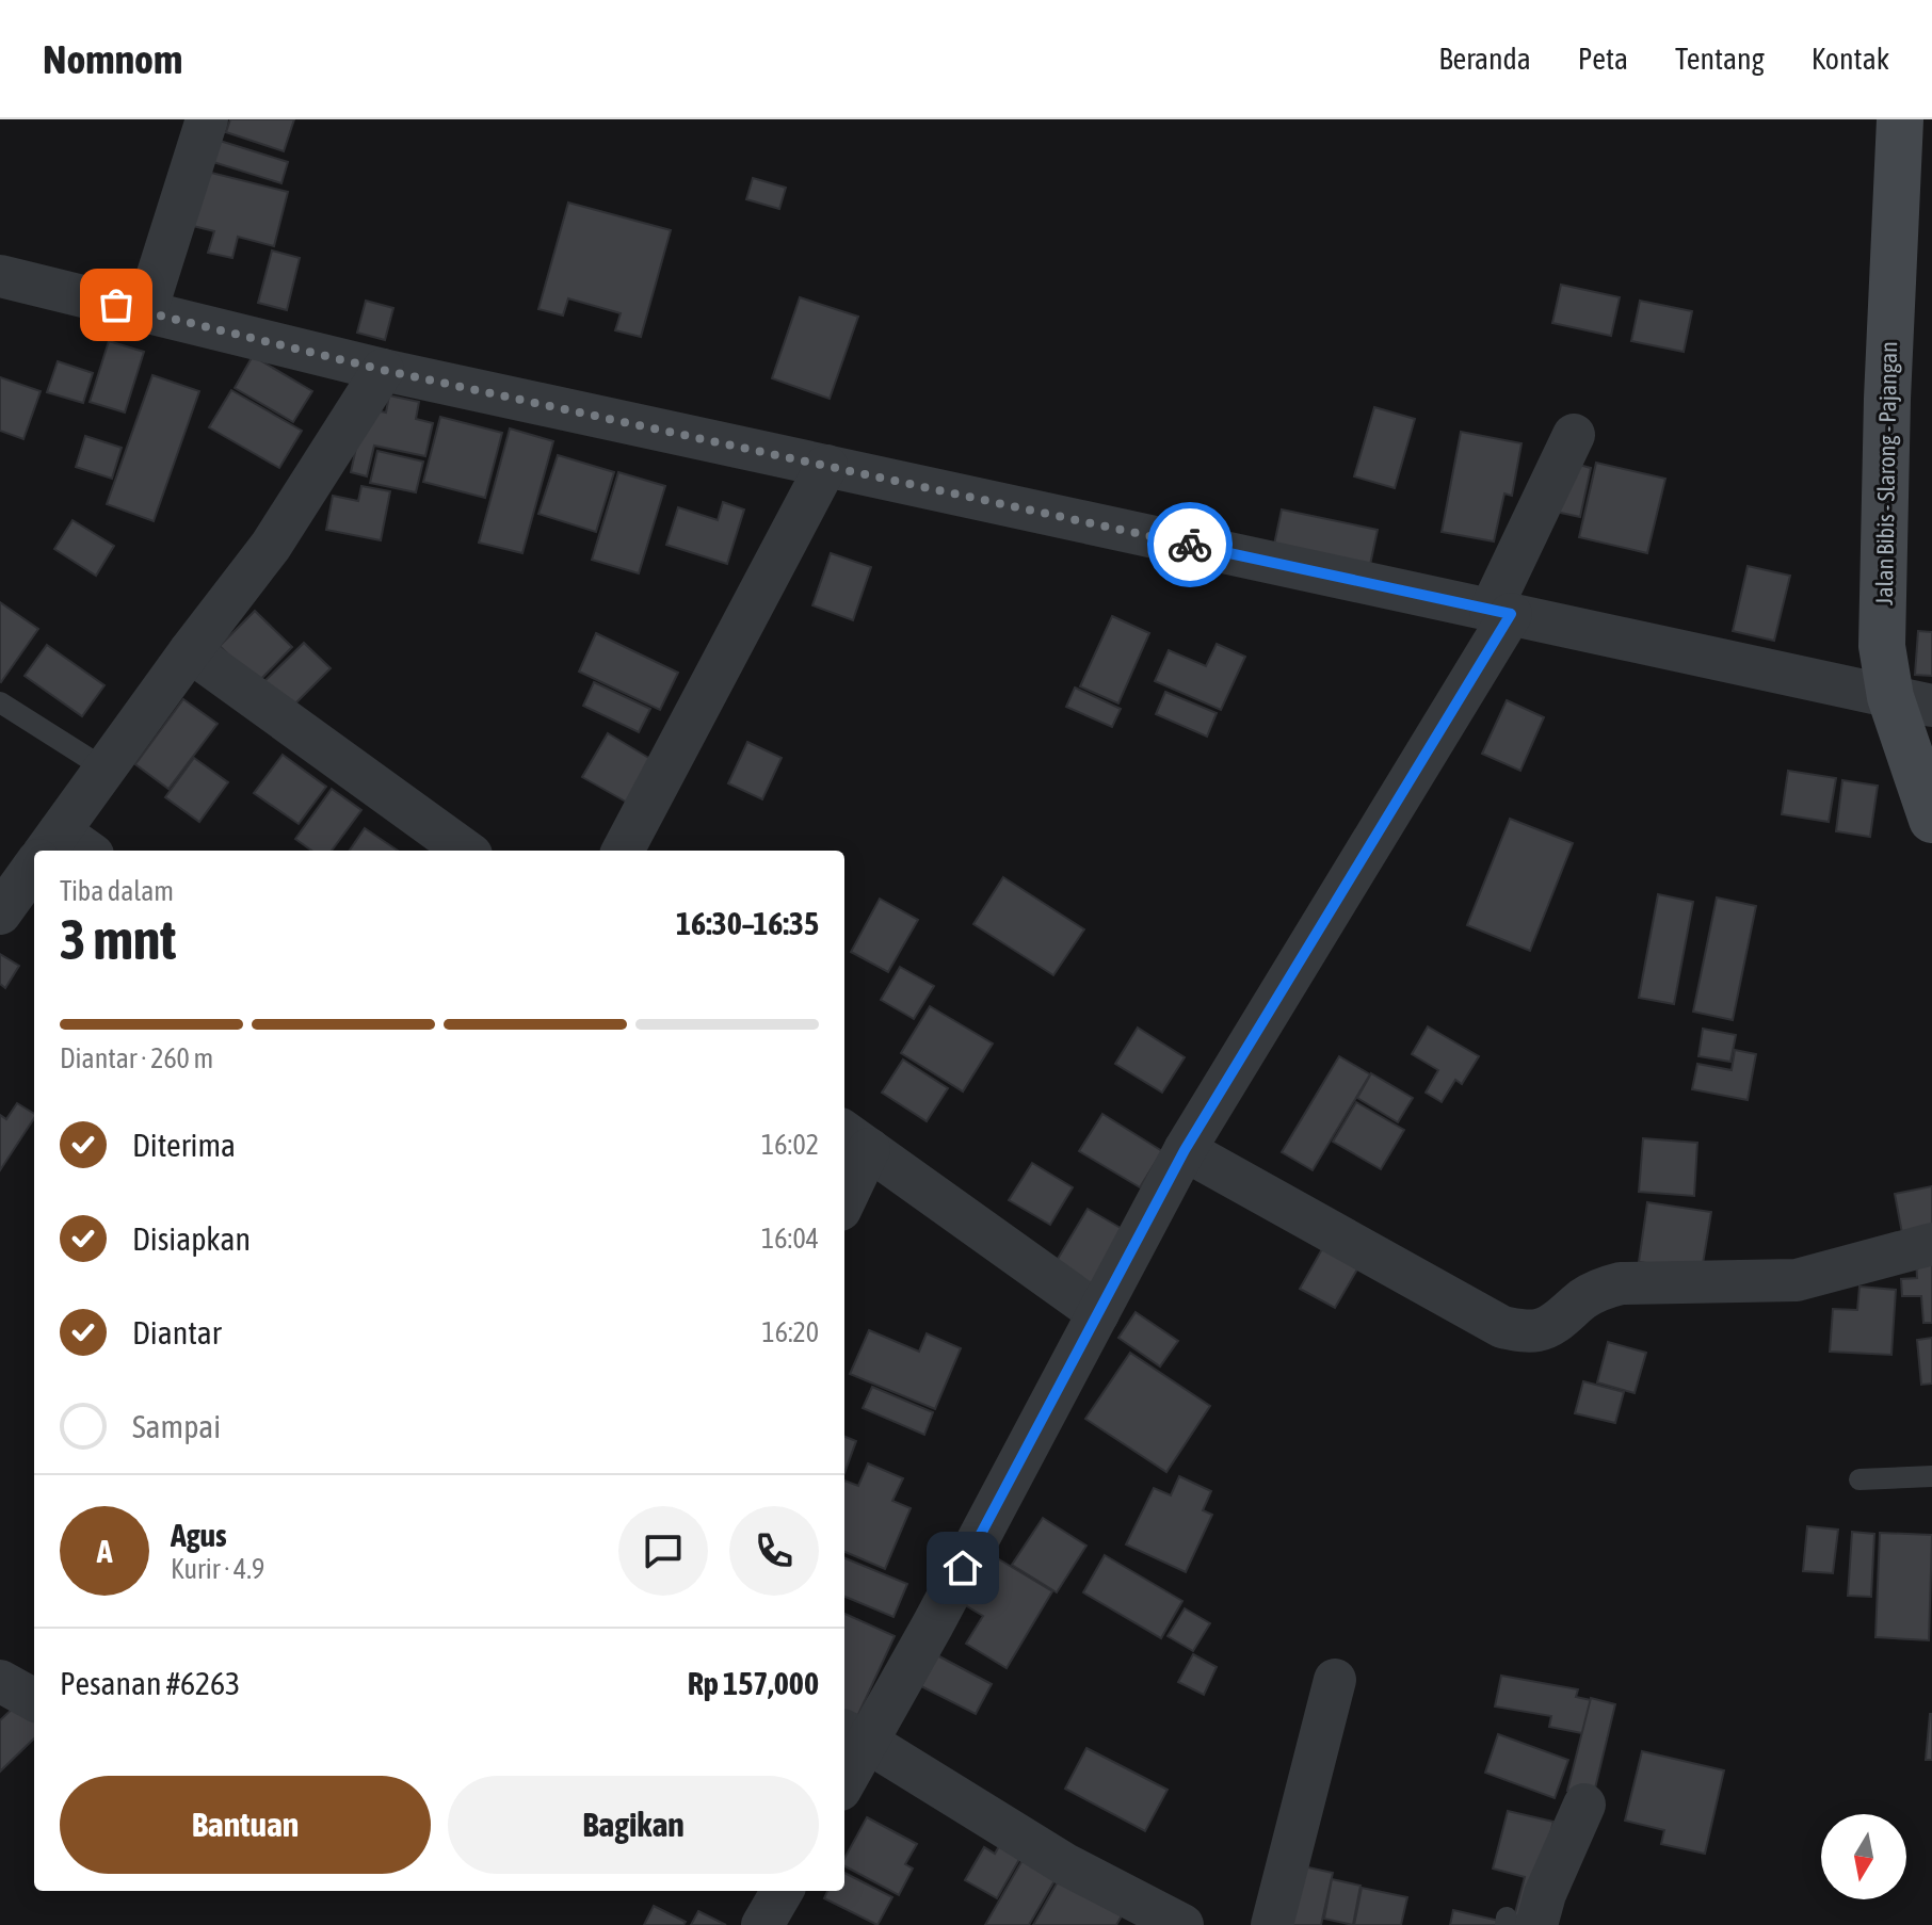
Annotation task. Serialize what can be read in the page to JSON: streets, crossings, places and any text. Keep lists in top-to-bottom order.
{
  "streets": {
    "main road": ["Jalan Bibis - Slarong - Pajangan"]
  },
  "north": "bottom",
  "page": {
    "header": "Nomnom",
    "nav": [
      "Beranda",
      "Peta",
      "Tentang",
      "Kontak"
    ],
    "heading": ["3 mnt", "Tiba dalam", "16:30–16:35"],
    "panel": [
      "Agus",
      "Kurir · 4.9",
      "Pesanan #6263",
      "Rp 157,000"
    ],
    "bar": "Diantar · 260 m",
    "list": [
      ["Diterima", "16:02"],
      ["Disiapkan", "16:04"],
      ["Diantar", "16:20"],
      "Sampai"
    ],
    "round": "A",
    "buttons": ["Bantuan", "Bagikan"]
  }
}
